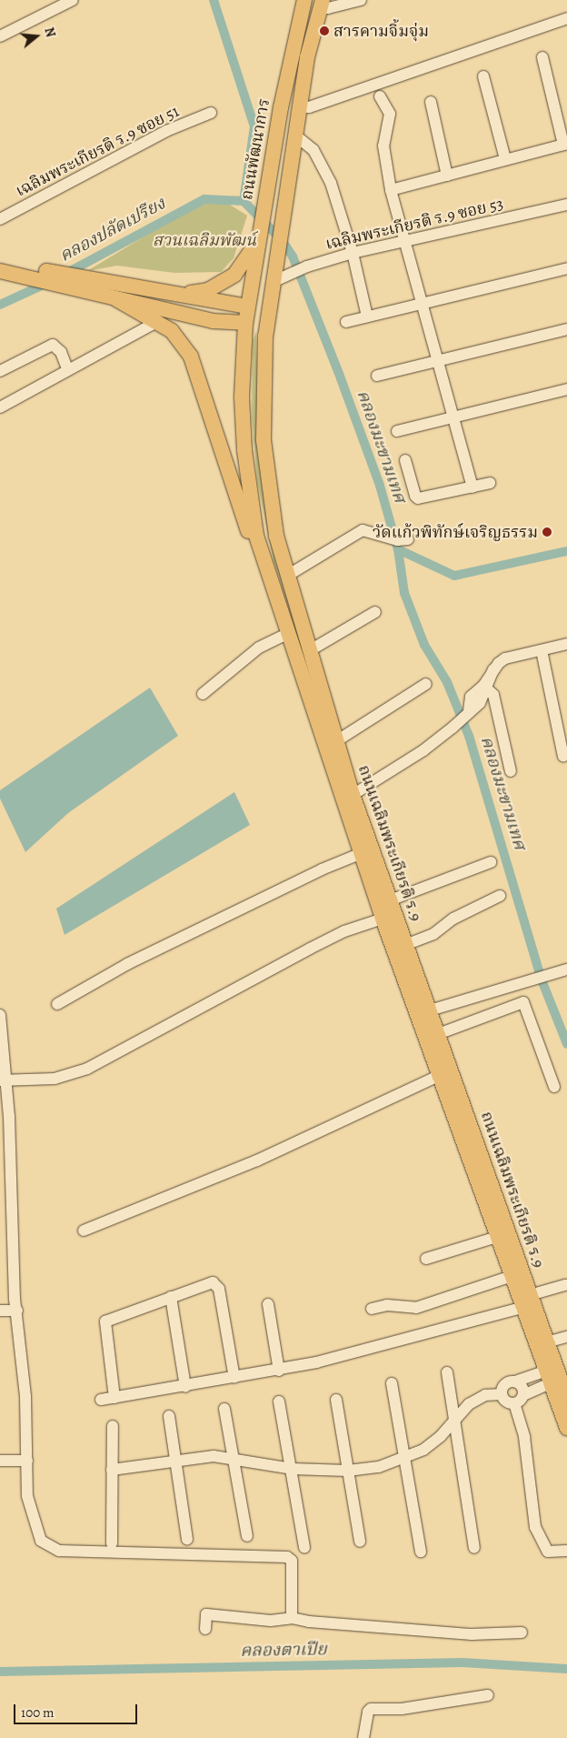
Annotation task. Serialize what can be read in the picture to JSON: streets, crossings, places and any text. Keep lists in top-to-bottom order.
{
  "streets": {
    "main road": ["ถนนพัฒนาการ", "ถนนเฉลิมพระเกียรติ ร.9"],
    "street": ["เฉลิมพระเกียรติ ร.9 ซอย 51", "เฉลิมพระเกียรติ ร.9 ซอย 53"]
  },
  "crossings": [
    ["ถนนพัฒนาการ", "ถนนเฉลิมพระเกียรติ ร.9"],
    ["เฉลิมพระเกียรติ ร.9 ซอย 53", "ถนนเฉลิมพระเกียรติ ร.9"]
  ],
  "water": ["คลองปลัดเปรียง", "คลองมะขามเทศ", "คลองตาเปีย"],
  "parks": ["สวนเฉลิมพัฒน์"],
  "places": ["สารคามจิ้มจุ่ม", "วัดแก้วพิทักษ์เจริญธรรม"],
  "scale_bar": "100 m",
  "north": "right"
}
